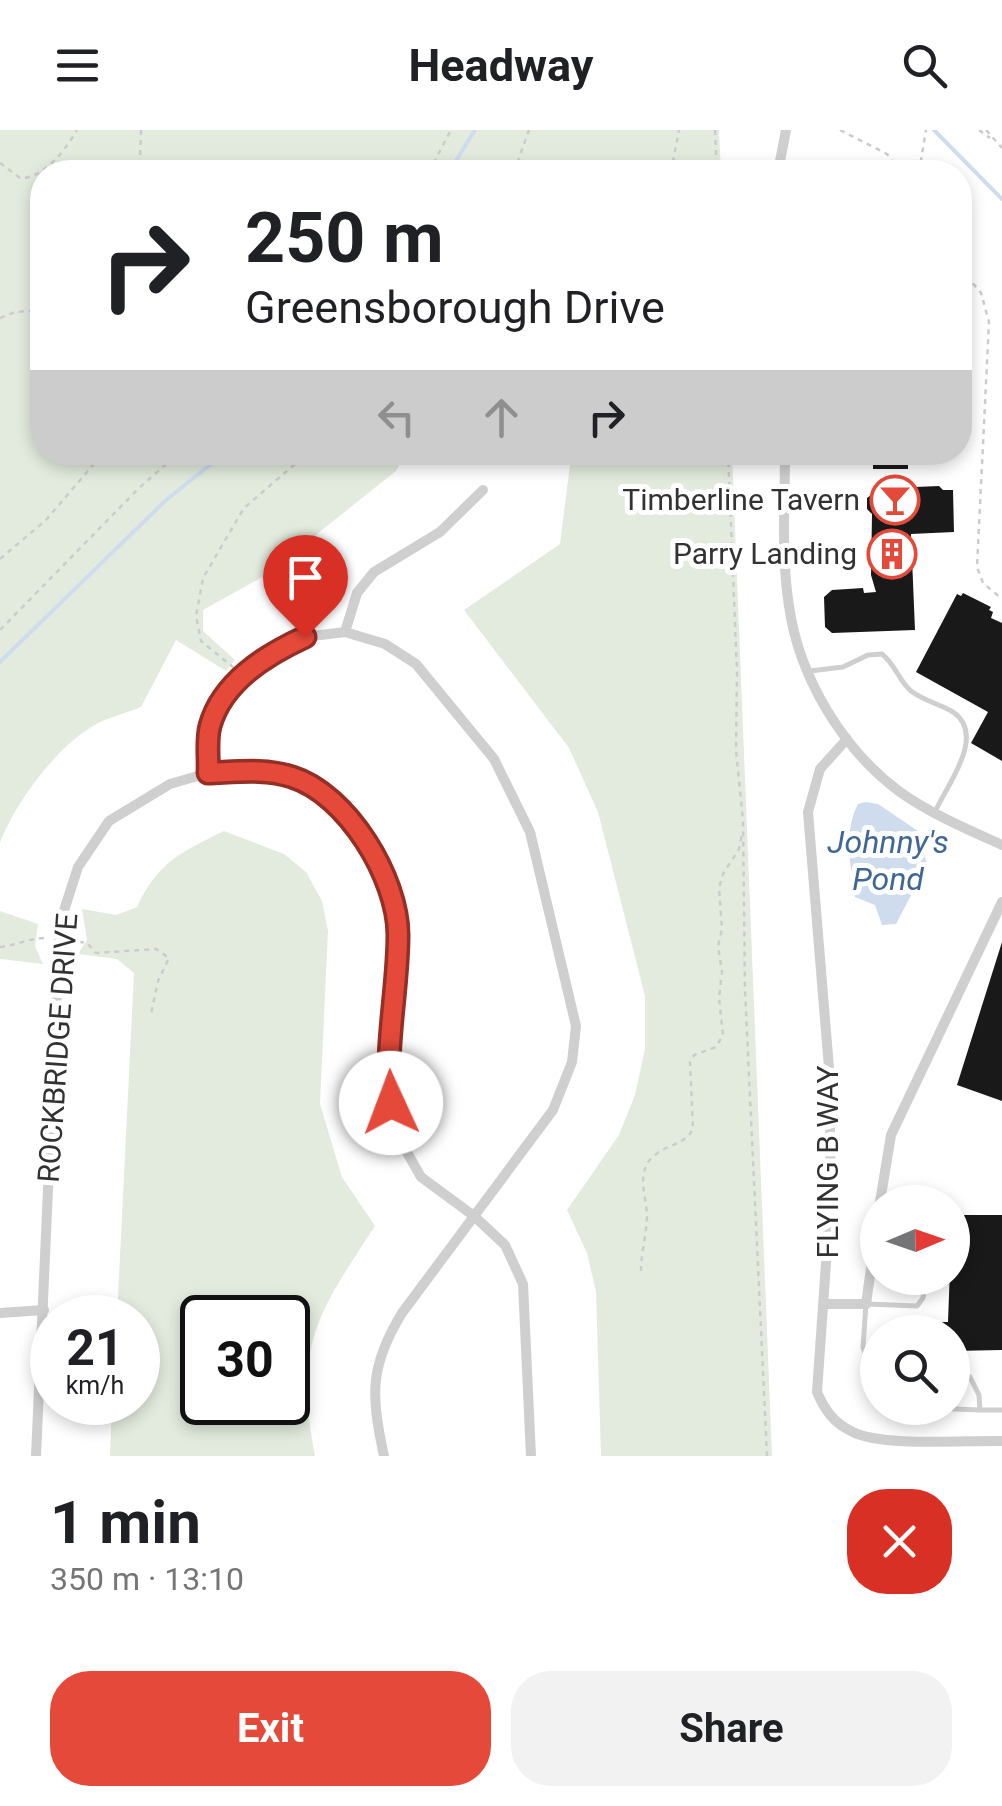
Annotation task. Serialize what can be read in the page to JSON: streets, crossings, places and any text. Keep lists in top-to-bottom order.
{
  "streets": {
    "street": ["ROCKBRIDGE DRIVE", "FLYING B WAY"]
  },
  "water": ["Johnny's Pond"],
  "places": {
    "bar": ["Timberline Tavern"],
    "building": ["Parry Landing"]
  },
  "north": "right",
  "page": {
    "header": "Headway",
    "turn": ["250 m", "Greensborough Drive"],
    "speed": "21 km/h",
    "limit": "30",
    "heading": ["1 min", "350 m · 13:10"],
    "buttons": ["Exit", "Share"]
  }
}
